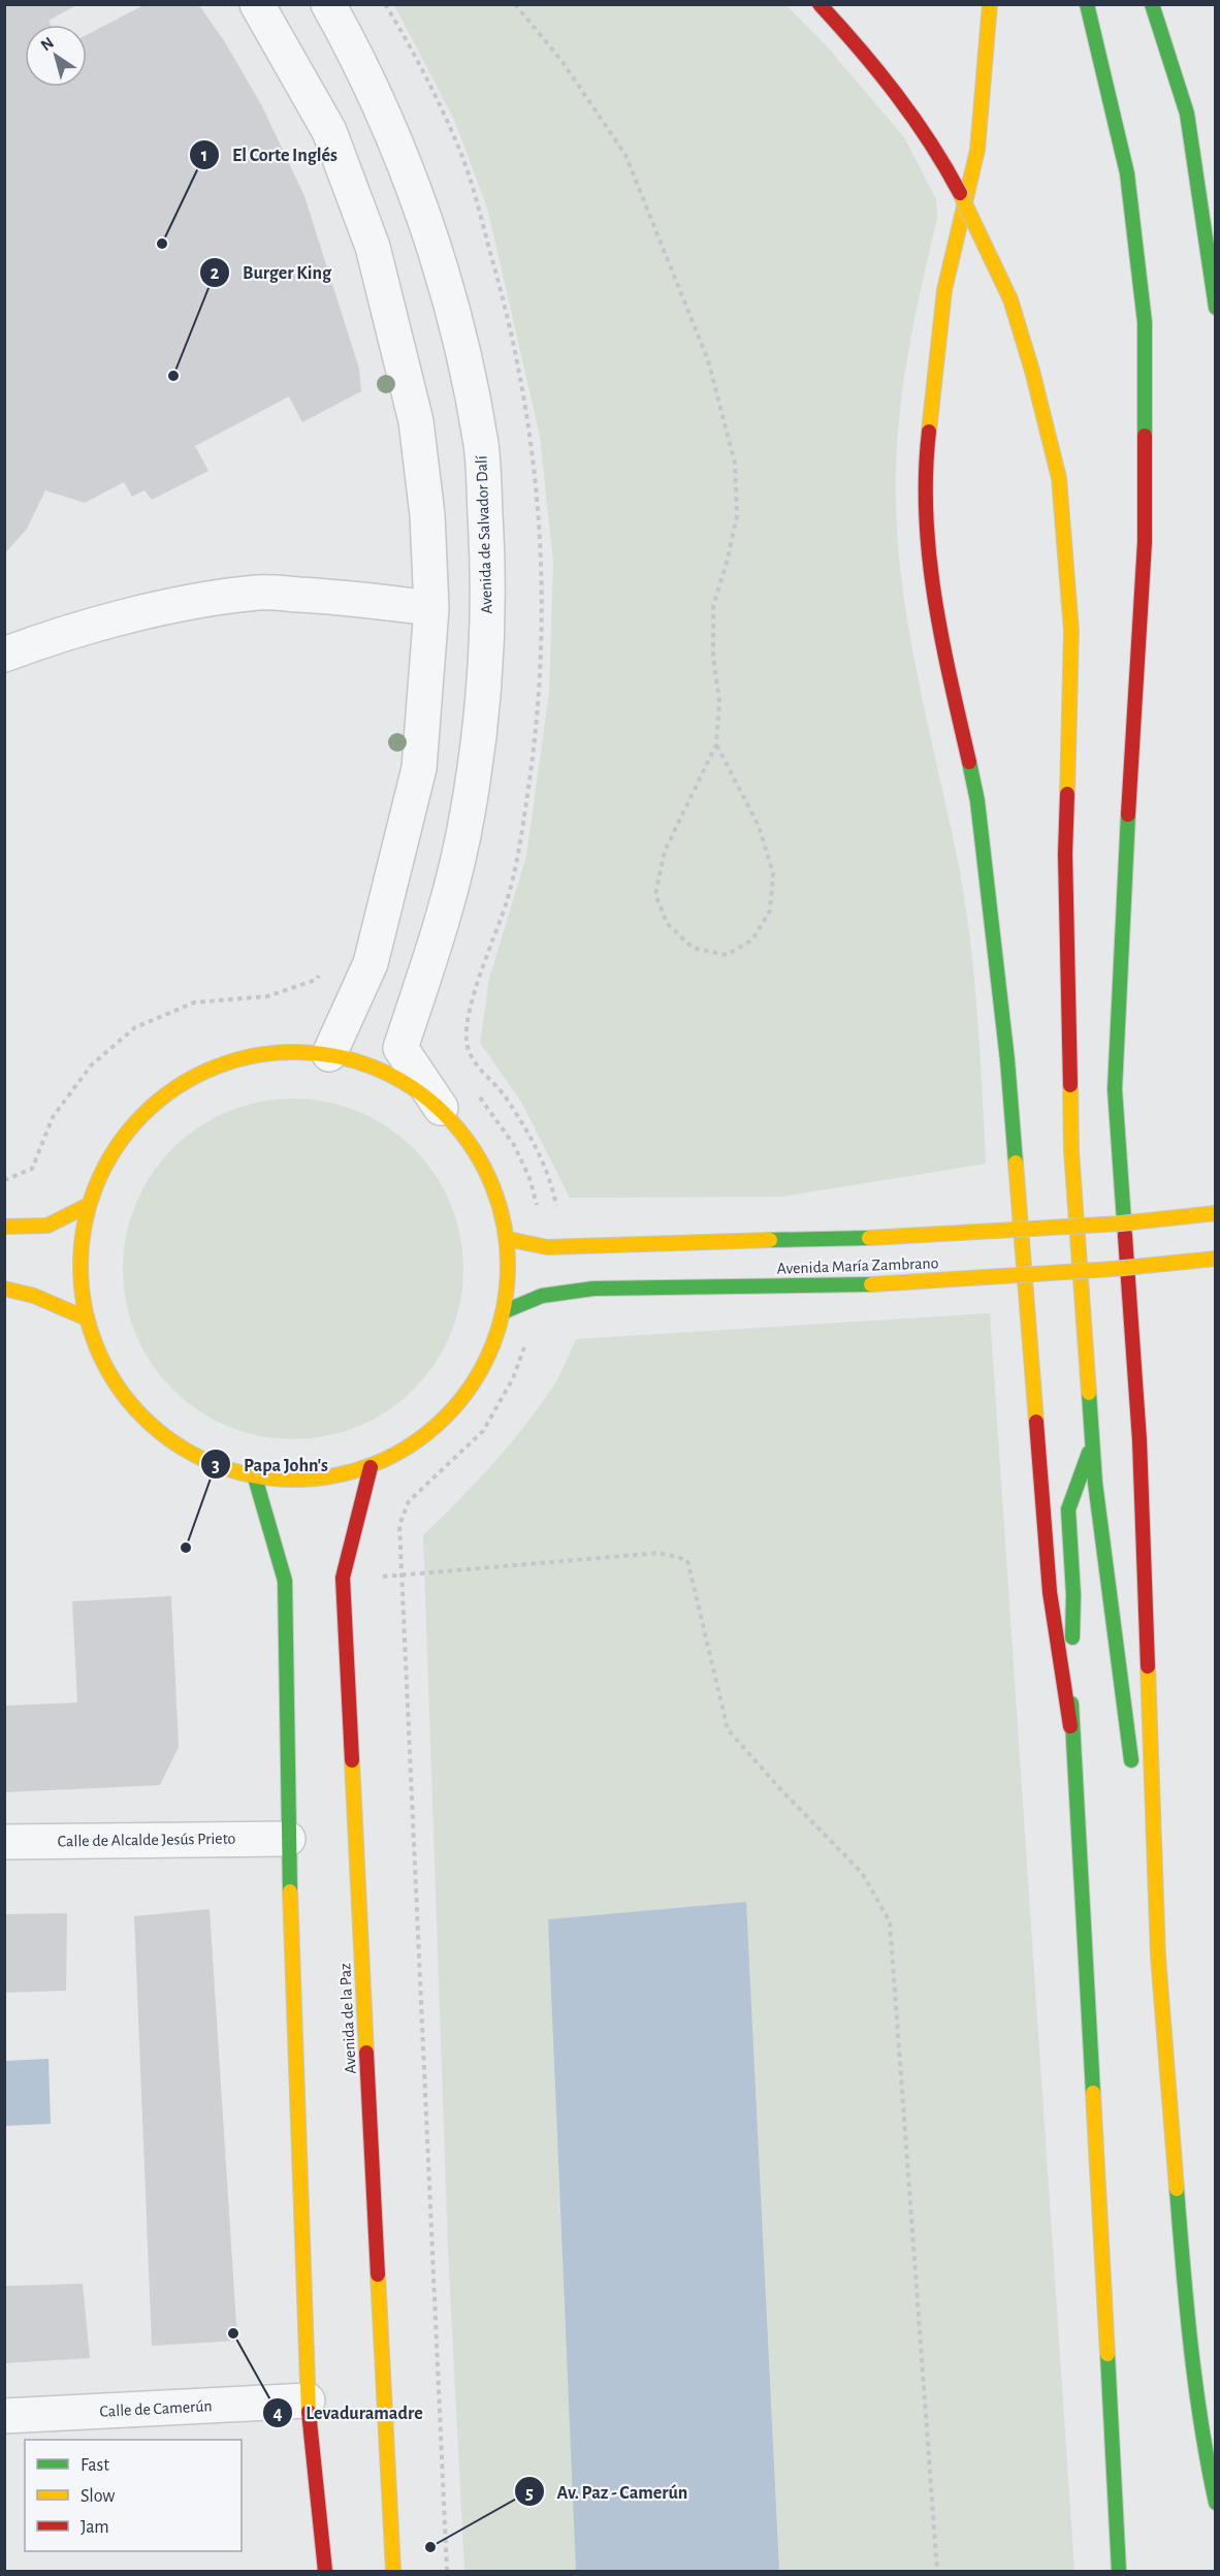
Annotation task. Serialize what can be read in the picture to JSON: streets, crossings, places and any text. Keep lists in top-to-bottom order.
{
  "streets": {
    "main road": ["Avenida María Zambrano", "Avenida de la Paz"],
    "street": ["Avenida de Salvador Dalí", "Calle de Alcalde Jesús Prieto", "Calle de Camerún"]
  },
  "places": [
    "El Corte Inglés",
    "Burger King",
    "Papa John's",
    "Levaduramadre",
    "Av. Paz - Camerún"
  ],
  "legend": ["Fast", "Slow", "Jam"],
  "north": "top left"
}
